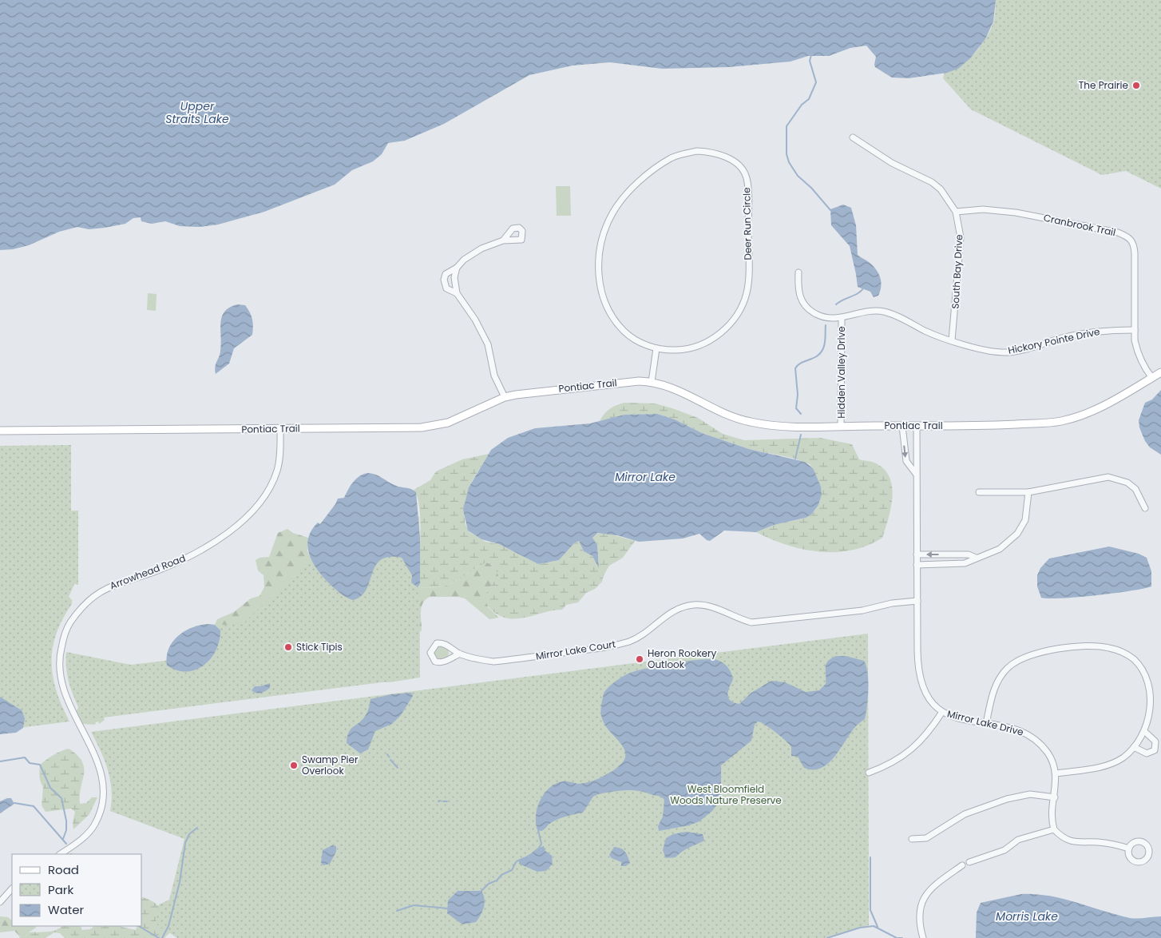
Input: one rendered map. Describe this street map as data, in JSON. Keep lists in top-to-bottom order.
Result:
{
  "streets": {
    "main road": ["Pontiac Trail"],
    "street": [
      "Deer Run Circle",
      "Cranbrook Trail",
      "South Bay Drive",
      "Hickory Pointe Drive",
      "Hidden Valley Drive",
      "Arrowhead Road",
      "Mirror Lake Court",
      "Mirror Lake Drive"
    ]
  },
  "crossings": [
    ["Cranbrook Trail", "South Bay Drive"],
    ["Cranbrook Trail", "Hickory Pointe Drive"],
    ["Cranbrook Trail", "Pontiac Trail"],
    ["South Bay Drive", "Hickory Pointe Drive"],
    ["Hickory Pointe Drive", "Hidden Valley Drive"],
    ["Hidden Valley Drive", "Pontiac Trail"],
    ["Pontiac Trail", "Arrowhead Road"],
    ["Pontiac Trail", "Mirror Lake Drive"],
    ["Mirror Lake Court", "Mirror Lake Drive"]
  ],
  "water": ["Upper Straits Lake", "Mirror Lake", "Morris Lake"],
  "parks": ["West Bloomfield Woods Nature Preserve"],
  "places": [
    "The Prairie",
    "Stick Tipis",
    "Heron Rookery Outlook",
    "Swamp Pier Overlook"
  ],
  "legend": ["Road", "Park", "Water"]
}
